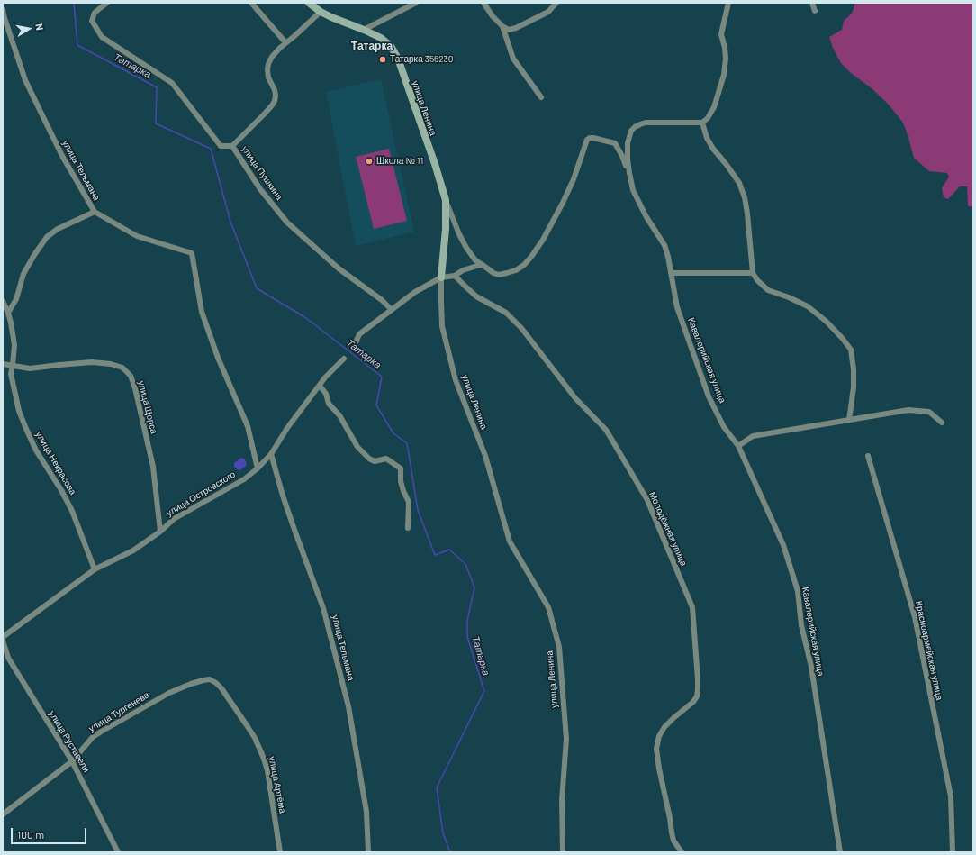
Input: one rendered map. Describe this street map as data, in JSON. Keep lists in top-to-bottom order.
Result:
{
  "streets": {
    "street": [
      "улица Ленина",
      "улица Тельмана",
      "улица Пушкина",
      "Кавалерийская улица",
      "улица Щорса",
      "улица Некрасова",
      "улица Островского",
      "Молодёжная улица",
      "Красноармейская улица",
      "улица Тургенева",
      "улица Руставели",
      "улица Артёма"
    ]
  },
  "crossings": [
    ["улица Тельмана", "улица Островского"],
    ["улица Щорса", "улица Некрасова"],
    ["улица Щорса", "улица Островского"],
    ["улица Некрасова", "улица Островского"],
    ["улица Тургенева", "улица Руставели"],
    ["улица Тургенева", "улица Артёма"]
  ],
  "districts": ["Татарка"],
  "water": ["Татарка"],
  "places": ["Татарка 356230", "Школа № 11"],
  "scale_bar": "100 m",
  "north": "right"
}
